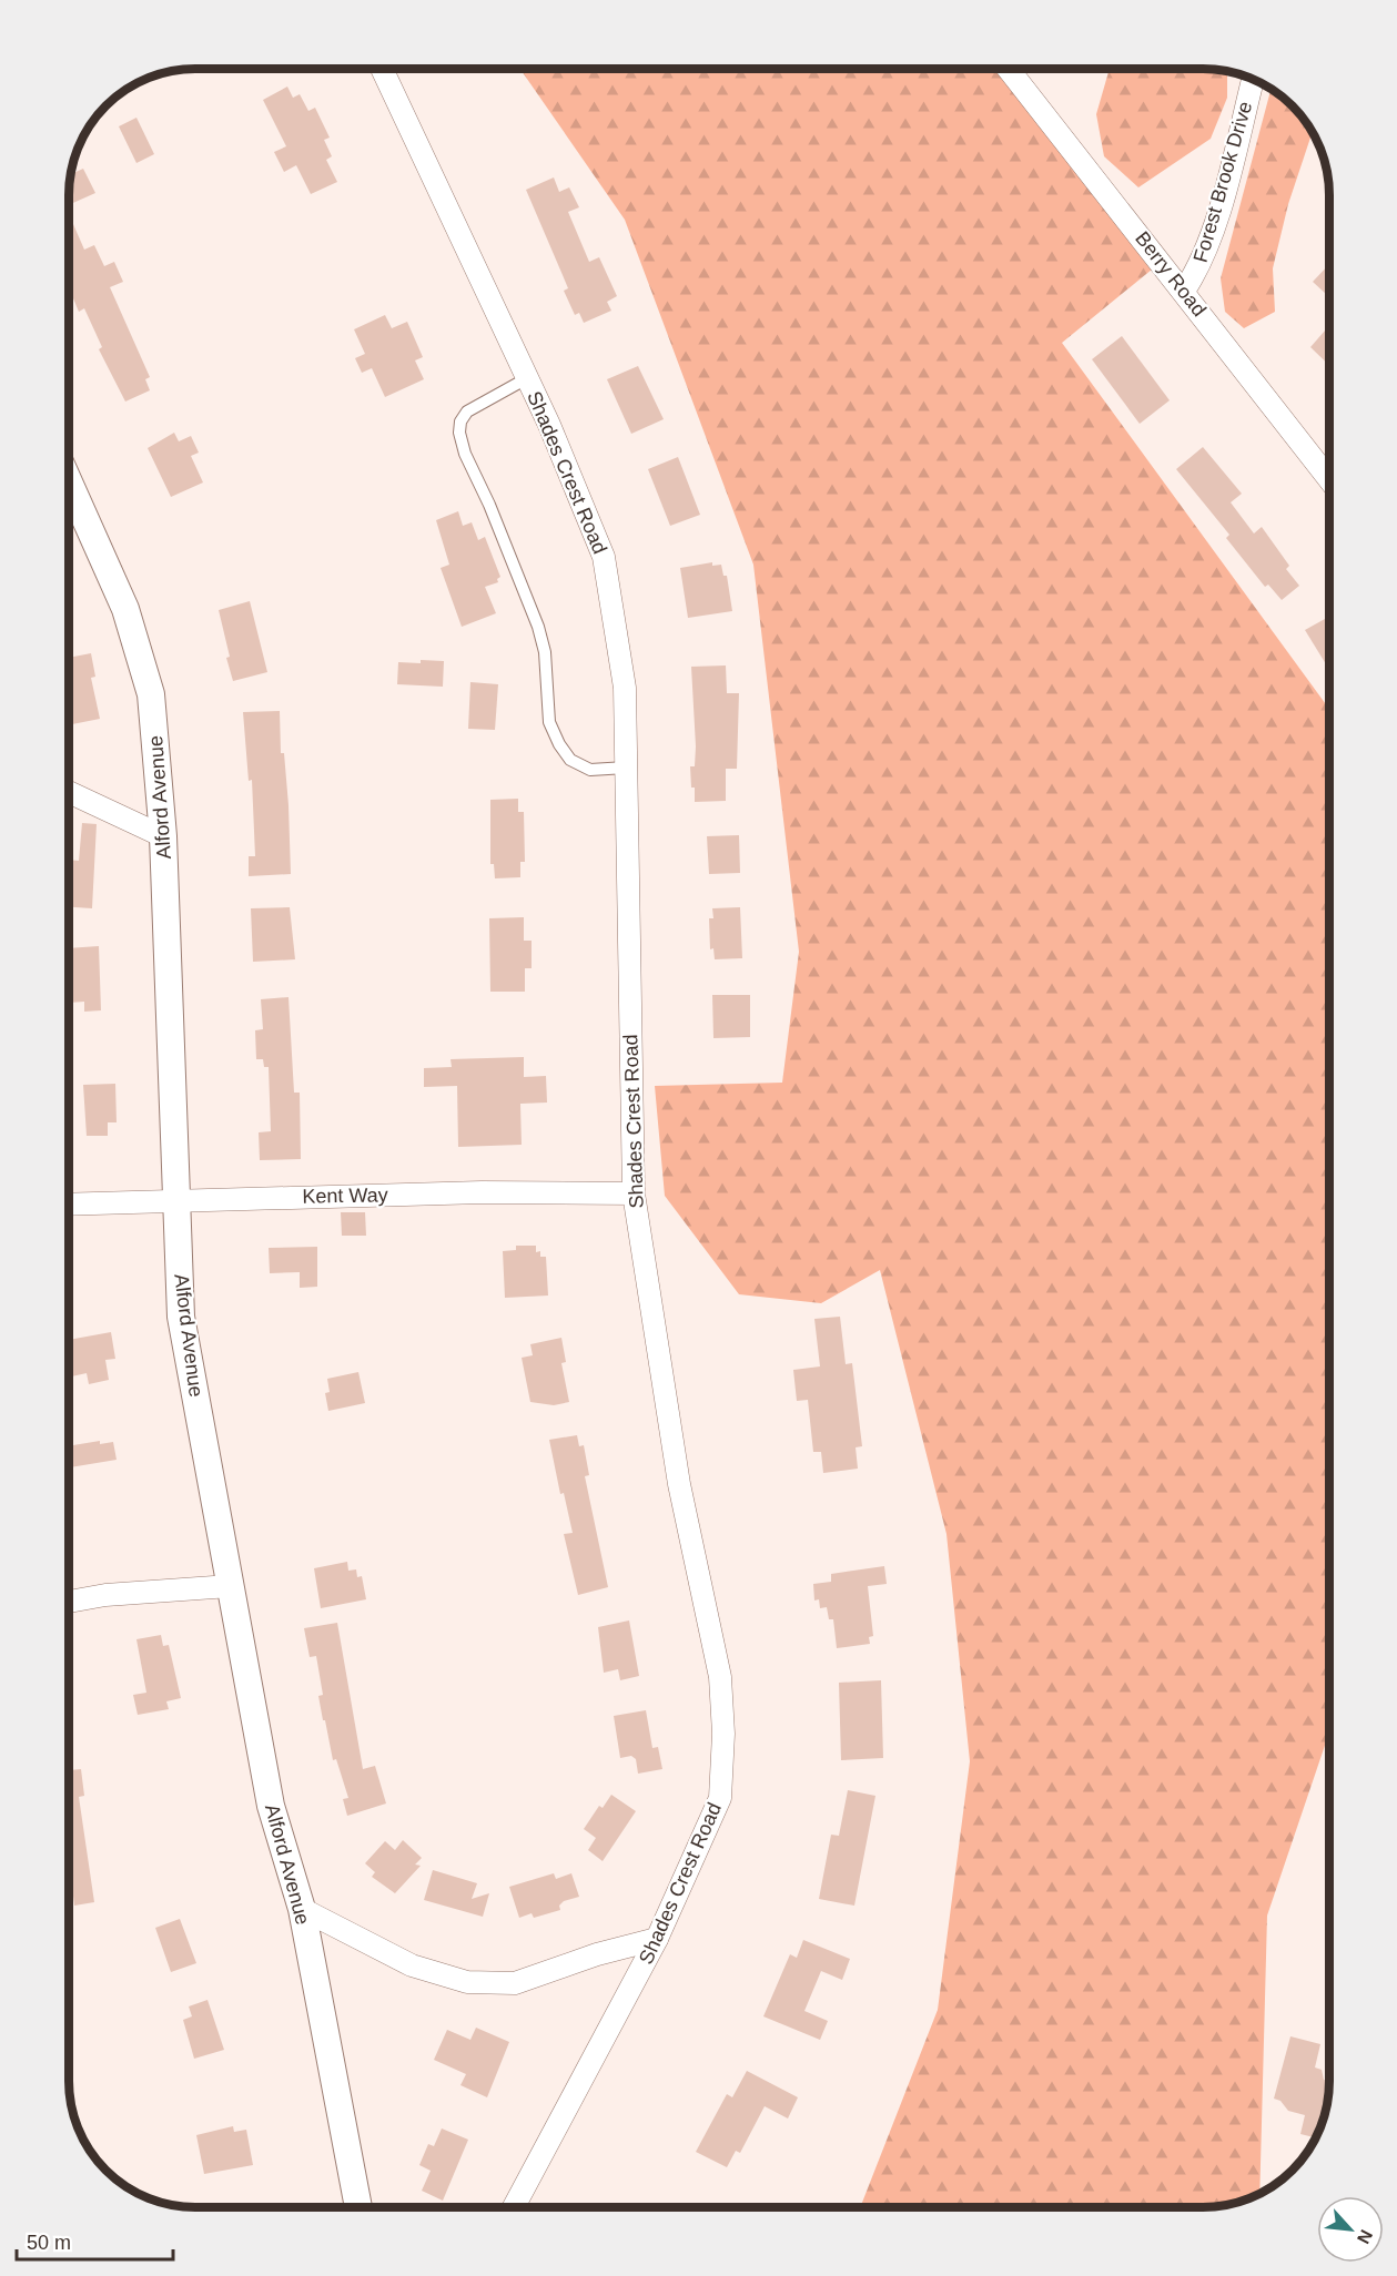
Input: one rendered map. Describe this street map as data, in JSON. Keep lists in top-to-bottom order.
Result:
{
  "streets": {
    "street": [
      "Forest Brook Drive",
      "Berry Road",
      "Shades Crest Road",
      "Alford Avenue",
      "Kent Way"
    ]
  },
  "crossings": [
    ["Forest Brook Drive", "Berry Road"],
    ["Shades Crest Road", "Kent Way"],
    ["Alford Avenue", "Kent Way"]
  ],
  "scale_bar": "50 m",
  "north": "bottom right"
}
